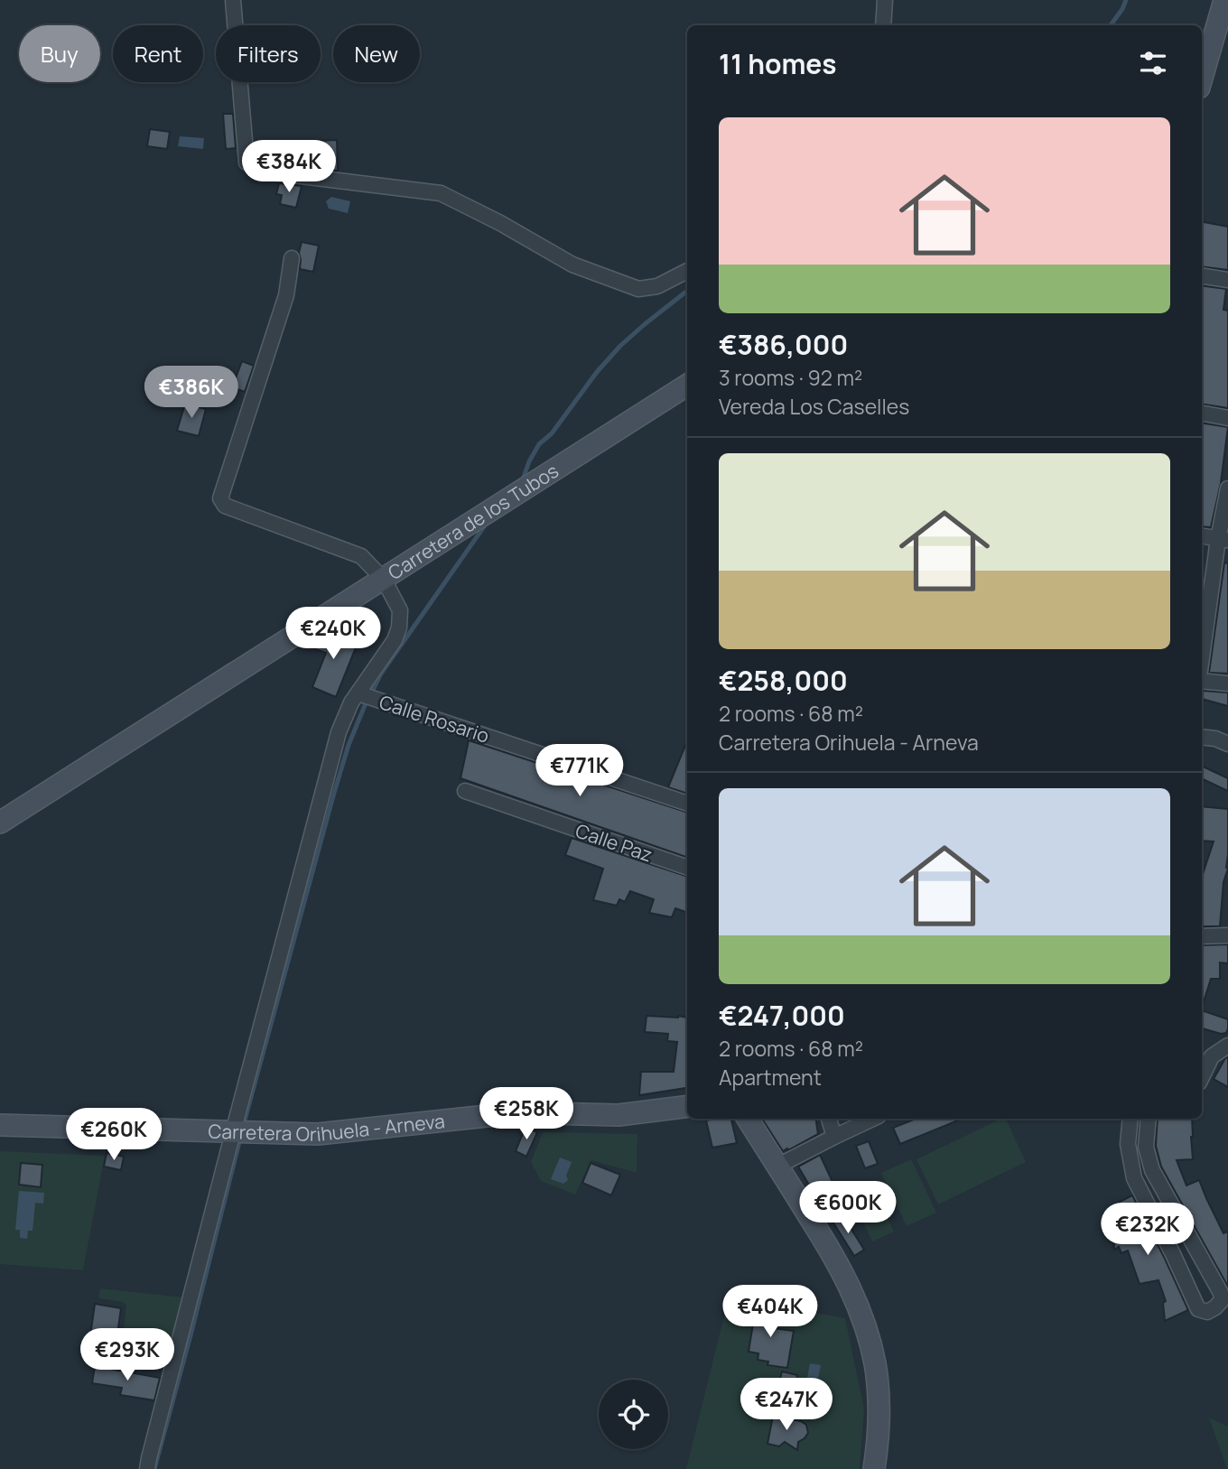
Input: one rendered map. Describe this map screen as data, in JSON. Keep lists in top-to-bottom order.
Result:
{
  "streets": {
    "main road": ["Carretera de los Tubos", "Carretera Orihuela - Arneva"],
    "street": ["Calle Rosario", "Calle Paz"]
  },
  "page": {
    "chip": [
      "Buy",
      "Rent",
      "Filters",
      "New"
    ],
    "heading": "11 homes",
    "list": [
      {
        "name": "€386,000",
        "note": "3 rooms · 92 m² · Vereda Los Caselles"
      },
      {
        "name": "€258,000",
        "note": "2 rooms · 68 m² · Carretera Orihuela - Arneva"
      },
      {
        "name": "€247,000",
        "note": "2 rooms · 68 m² · Apartment"
      }
    ],
    "price": [
      "€384K",
      "€386K",
      "€240K",
      "€771K",
      "€258K",
      "€260K",
      "€600K",
      "€232K",
      "€404K",
      "€293K",
      "€247K"
    ]
  }
}
